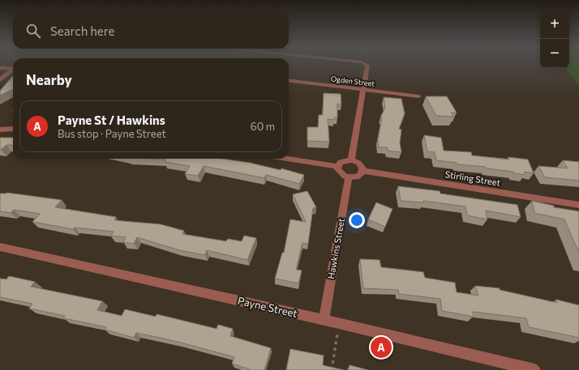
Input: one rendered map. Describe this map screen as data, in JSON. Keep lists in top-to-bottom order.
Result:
{
  "streets": {
    "street": [
      "Ogden Street",
      "Stirling Street",
      "Hawkins Street",
      "Payne Street"
    ]
  },
  "crossings": [
    ["Stirling Street", "Hawkins Street"],
    ["Hawkins Street", "Payne Street"]
  ],
  "page": {
    "map_buttons": ["+", "−"],
    "search": "Search here",
    "heading": "Nearby",
    "list": [
      {
        "mark": "A",
        "name": "Payne St / Hawkins",
        "note": "Bus stop · Payne Street",
        "value": "60 m"
      }
    ],
    "pins": "A"
  }
}
